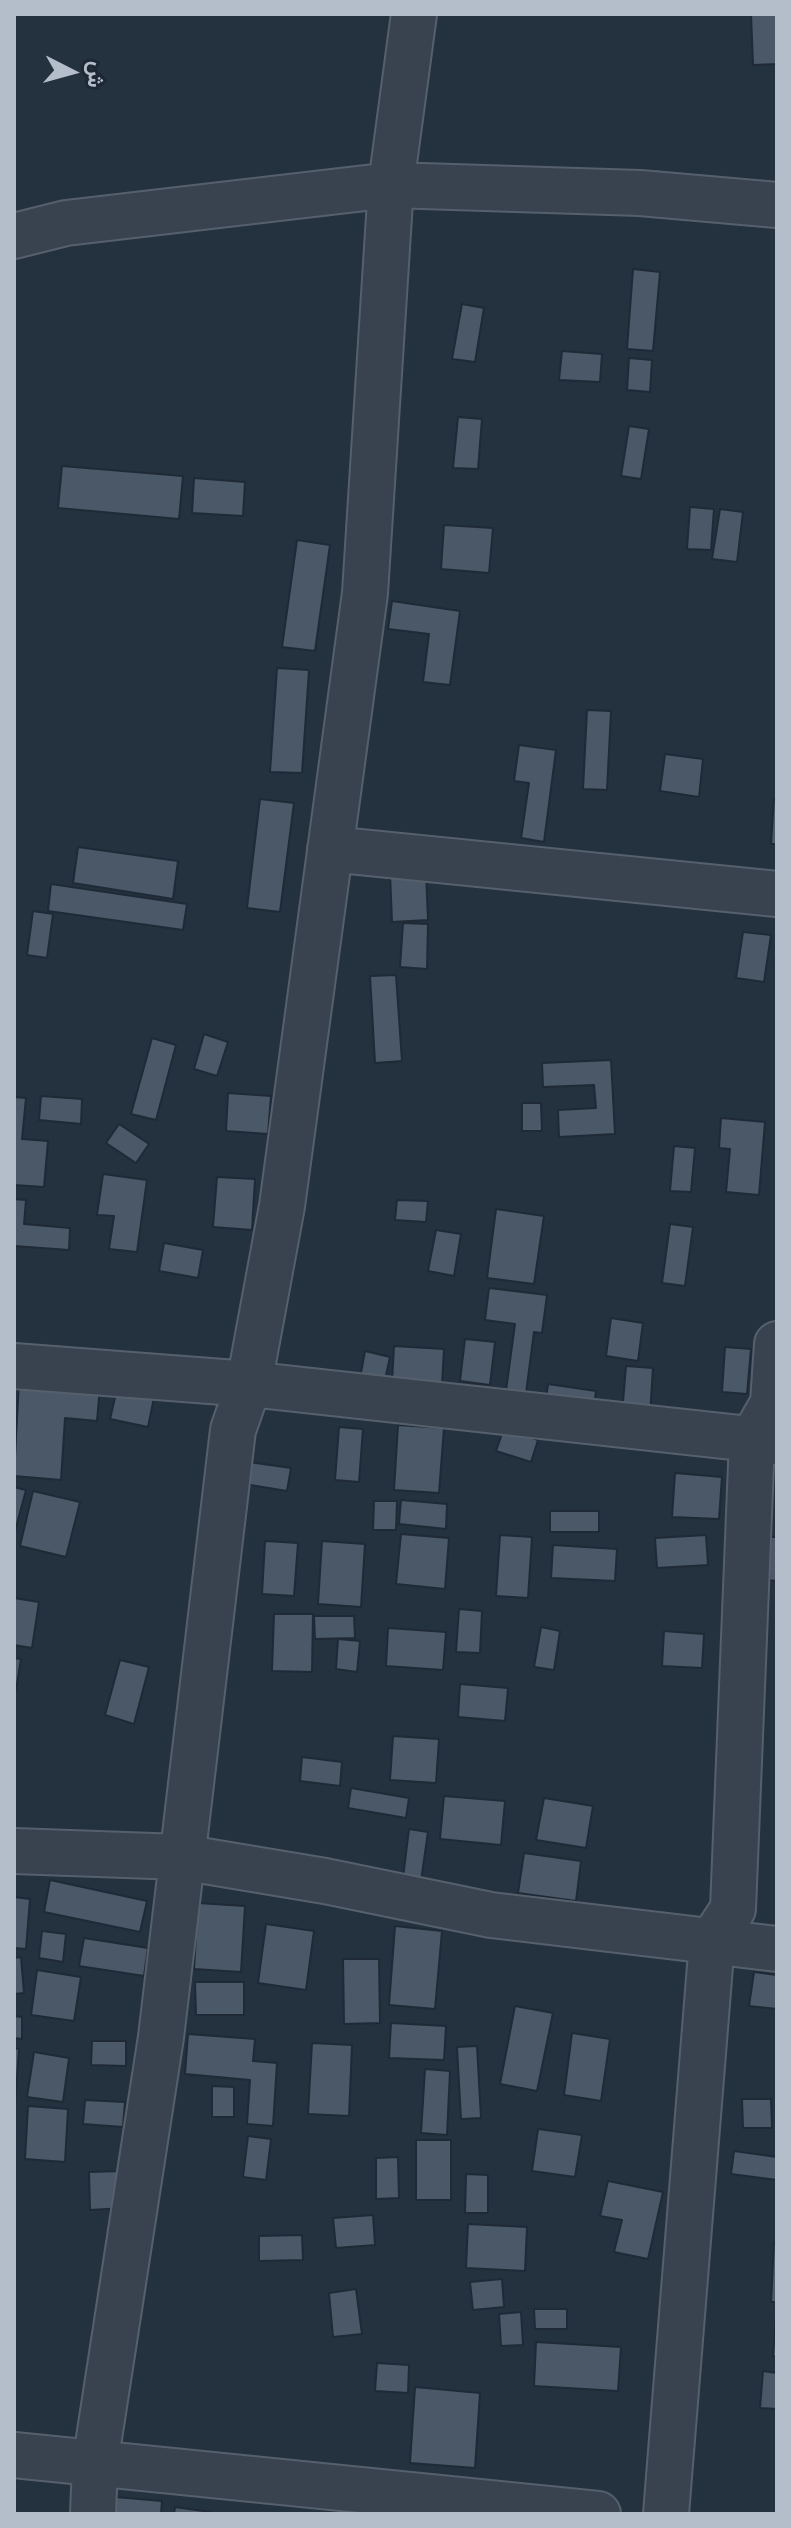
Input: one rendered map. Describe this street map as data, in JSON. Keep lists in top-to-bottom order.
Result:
{
  "north": "right"
}
